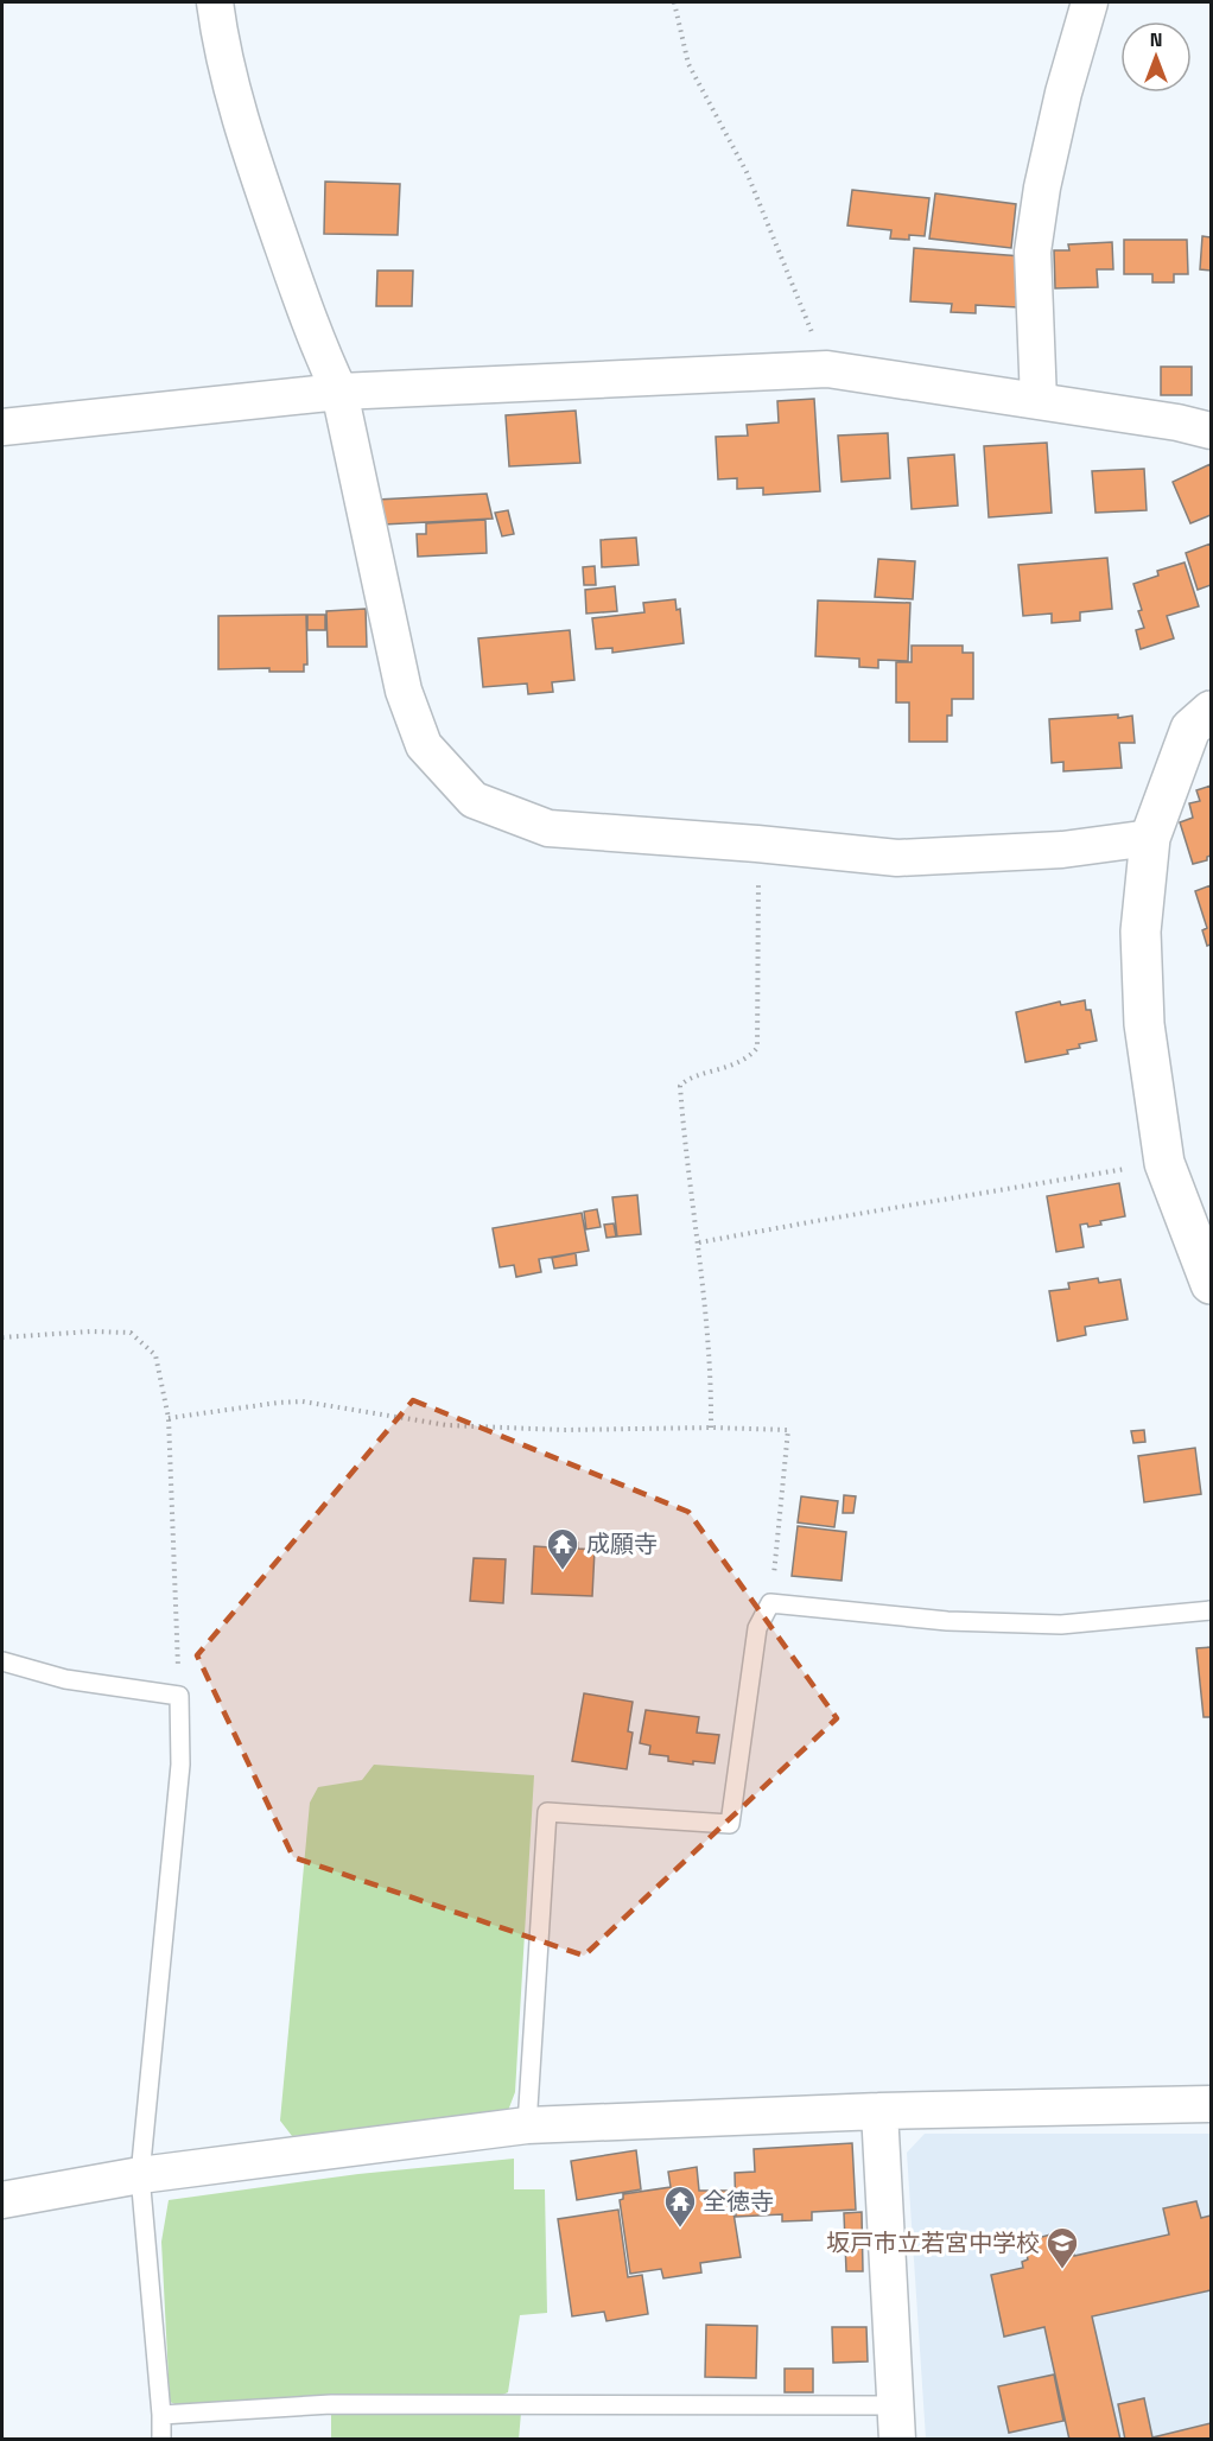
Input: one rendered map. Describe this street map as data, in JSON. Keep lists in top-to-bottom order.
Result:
{
  "places": {
    "temple": ["成願寺", "全徳寺"],
    "school or university": ["坂戸市立若宮中学校"]
  },
  "north": "top"
}
